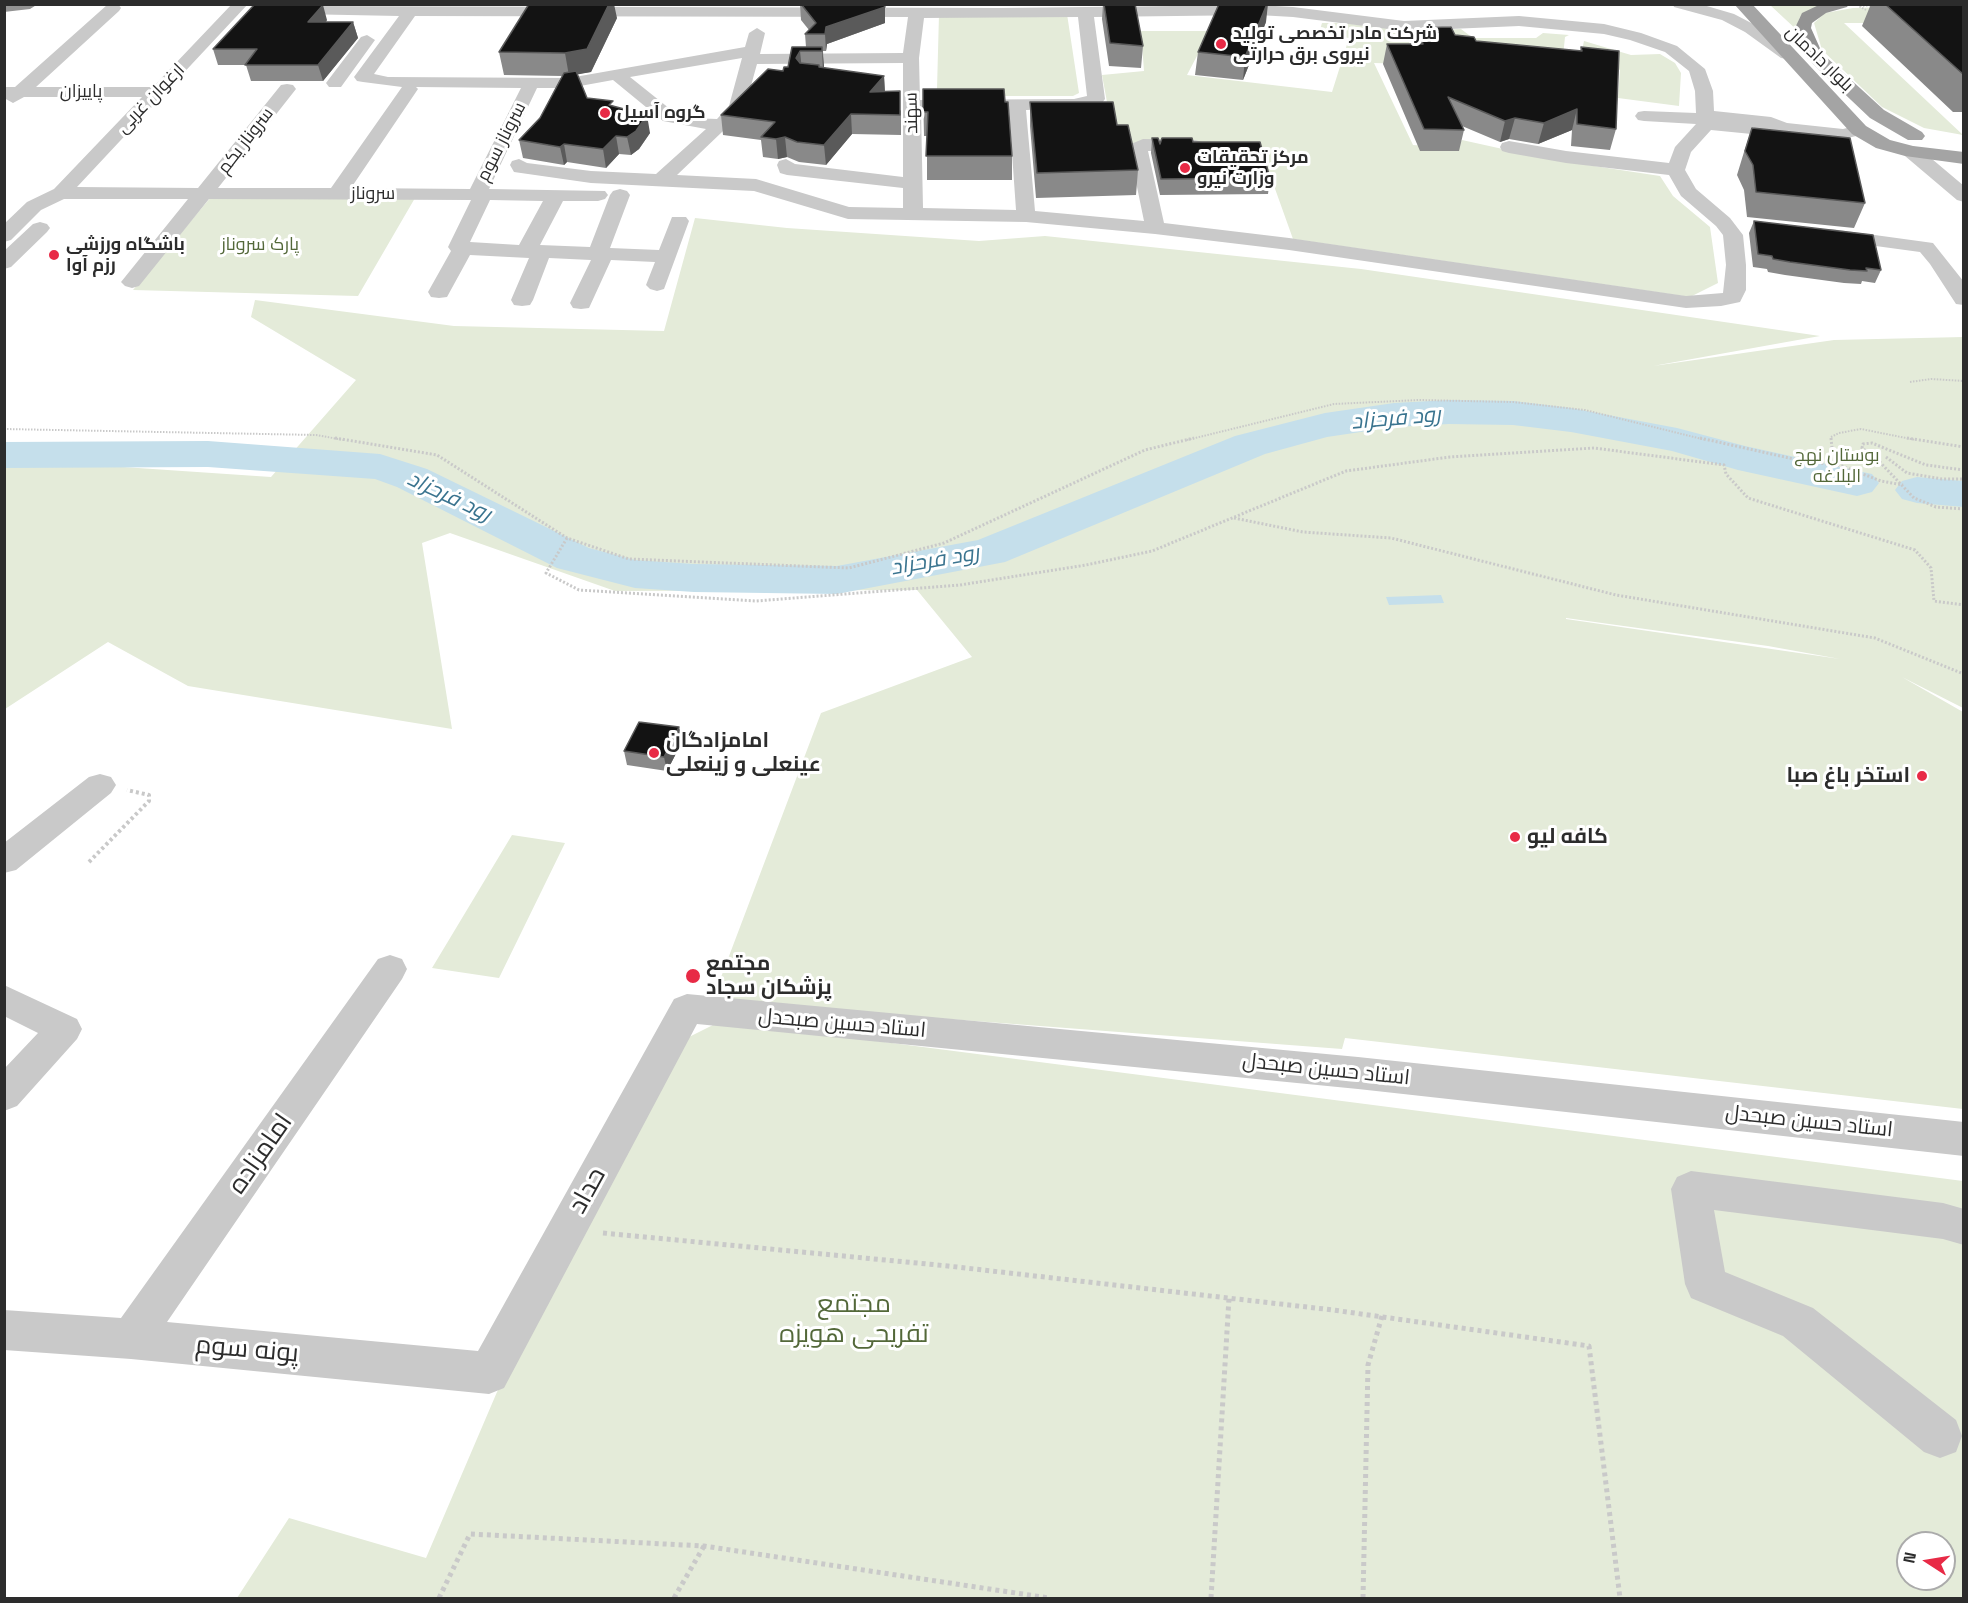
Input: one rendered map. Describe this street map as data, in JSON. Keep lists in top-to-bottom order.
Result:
{
  "streets": {
    "main road": ["بلوار دادمان"],
    "street": [
      "پاییزان",
      "ارغوان غربی",
      "سهند",
      "سروناز یکم",
      "سروناز سوم",
      "سروناز",
      "استاد حسین صبحدل",
      "امامزاده",
      "حداد",
      "پونه سوم"
    ]
  },
  "crossings": [
    ["پاییزان", "ارغوان غربی"],
    ["ارغوان غربی", "سروناز"],
    ["سروناز یکم", "سروناز"],
    ["سروناز سوم", "سروناز"],
    ["استاد حسین صبحدل", "حداد"],
    ["امامزاده", "پونه سوم"],
    ["حداد", "پونه سوم"]
  ],
  "water": ["رود فرحزاد"],
  "parks": ["پارک سروناز", "بوستان نهج البلاغه", "مجتمع تفریحی هویزه"],
  "places": [
    "شرکت مادر تخصصی تولید نیروی برق حرارتی",
    "گروه آسیل",
    "مرکز تحقیقات وزارت نیرو",
    "باشگاه ورزشی رزم آوا",
    "امامزادگان عینعلی و زینعلی",
    "استخر باغ صبا",
    "کافه لیو",
    "مجتمع پزشکان سجاد"
  ],
  "north": "left"
}
